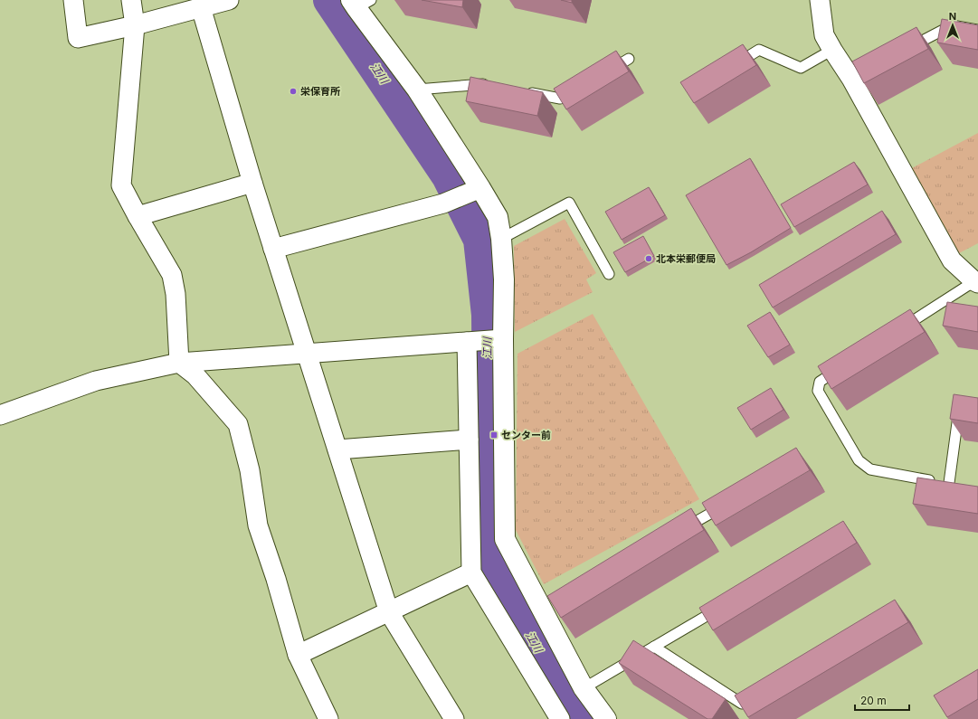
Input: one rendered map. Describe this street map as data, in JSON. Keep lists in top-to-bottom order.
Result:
{
  "water": ["江川"],
  "places": {
    "other": ["栄保育所", "北本栄郵便局"],
    "transit": ["センター前"]
  },
  "scale_bar": "20 m",
  "north": "top"
}
